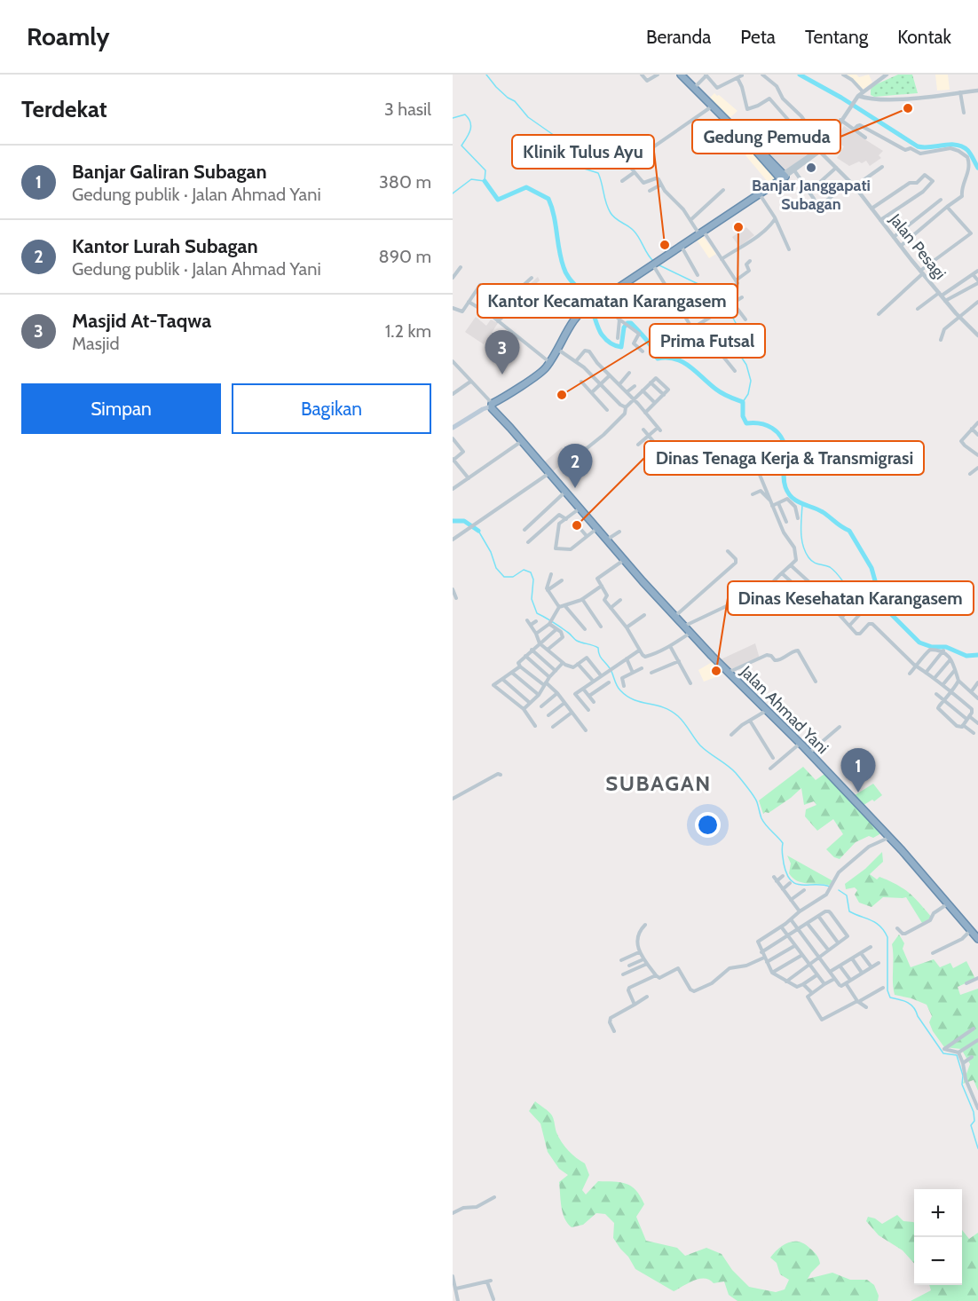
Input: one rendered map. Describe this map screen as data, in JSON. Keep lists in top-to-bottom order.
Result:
{
  "streets": {
    "highway": ["Jalan Ahmad Yani"],
    "street": ["Jalan Pesagi"]
  },
  "districts": ["SUBAGAN"],
  "places": [
    "Gedung Pemuda",
    "Banjar Janggapati Subagan",
    "Kantor Kecamatan Karangasem",
    "Klinik Tulus Ayu",
    "Prima Futsal",
    "Dinas Tenaga Kerja & Transmigrasi",
    "Dinas Kesehatan Karangasem"
  ],
  "page": {
    "header": "Roamly",
    "nav": [
      "Beranda",
      "Peta",
      "Tentang",
      "Kontak"
    ],
    "heading": ["Terdekat", "3 hasil"],
    "list": [
      {
        "mark": "1",
        "name": "Banjar Galiran Subagan",
        "note": "Gedung publik · Jalan Ahmad Yani",
        "value": "380 m"
      },
      {
        "mark": "2",
        "name": "Kantor Lurah Subagan",
        "note": "Gedung publik · Jalan Ahmad Yani",
        "value": "890 m"
      },
      {
        "mark": "3",
        "name": "Masjid At-Taqwa",
        "note": "Masjid",
        "value": "1.2 km"
      }
    ],
    "pins": ["3", "2", "1"],
    "buttons": ["Simpan", "Bagikan"],
    "map_buttons": ["+", "−"]
  }
}
